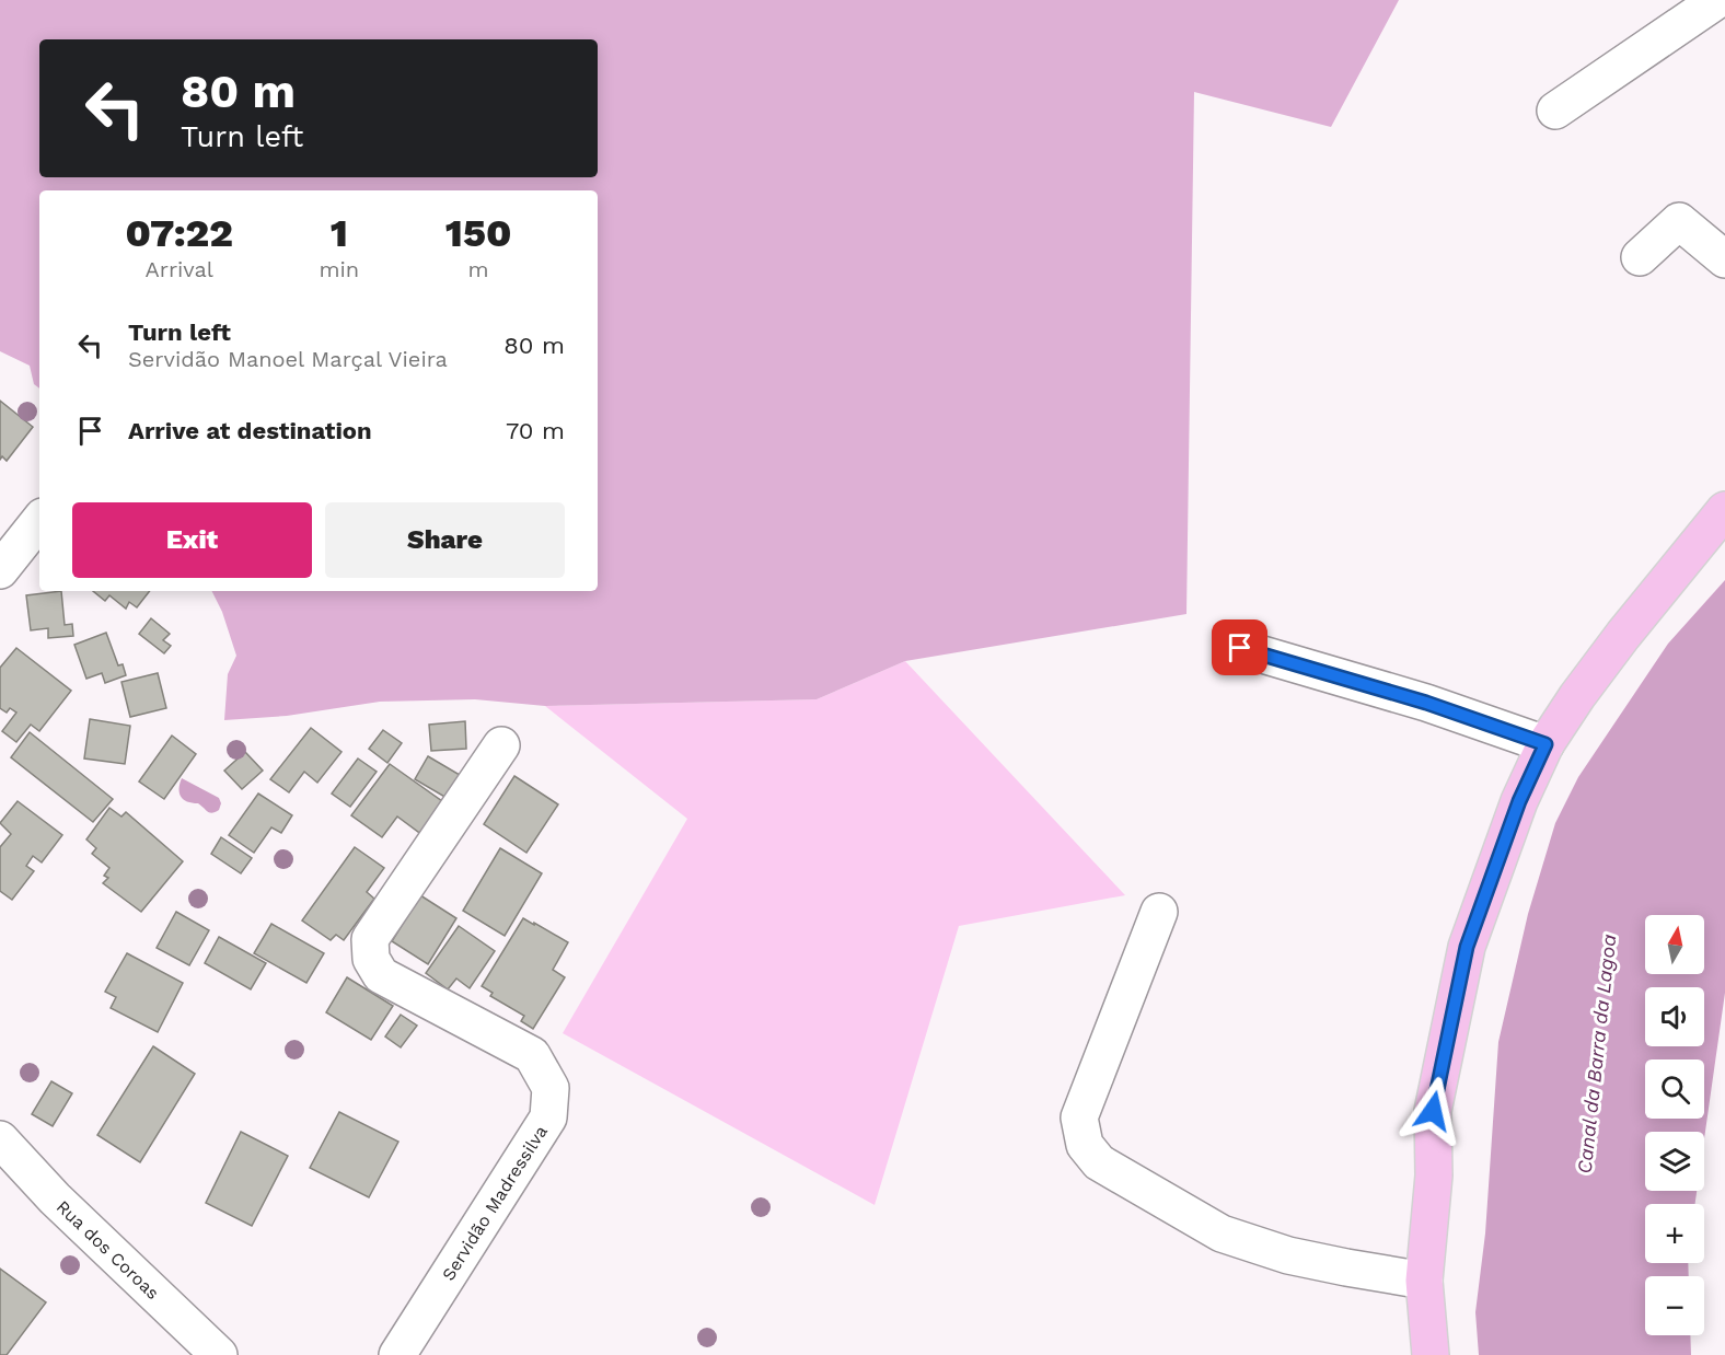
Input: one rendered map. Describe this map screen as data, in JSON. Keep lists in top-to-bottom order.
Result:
{
  "streets": {
    "street": ["Servidão Madressilva", "Rua dos Coroas"]
  },
  "water": ["Canal da Barra da Lagoa"],
  "north": "top",
  "page": {
    "turn": ["80 m", "Turn left"],
    "eta": [
      "07:22",
      "Arrival",
      "1",
      "min",
      "150",
      "m"
    ],
    "list": [
      {
        "name": "Turn left",
        "note": "Servidão Manoel Marçal Vieira",
        "value": "80 m"
      },
      {
        "name": "Arrive at destination",
        "value": "70 m"
      }
    ],
    "buttons": ["Exit", "Share"],
    "map_buttons": ["+", "−"]
  }
}
